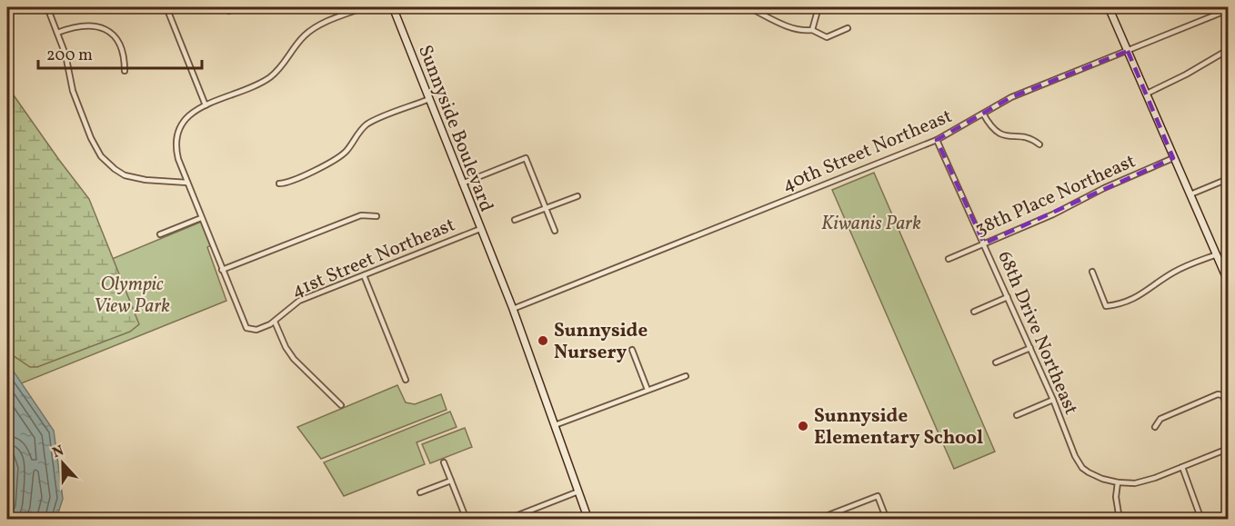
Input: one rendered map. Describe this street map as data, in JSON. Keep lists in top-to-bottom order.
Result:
{
  "streets": {
    "street": [
      "Sunnyside Boulevard",
      "40th Street Northeast",
      "38th Place Northeast",
      "41st Street Northeast",
      "68th Drive Northeast"
    ]
  },
  "crossings": [
    ["Sunnyside Boulevard", "40th Street Northeast"],
    ["Sunnyside Boulevard", "41st Street Northeast"],
    ["40th Street Northeast", "68th Drive Northeast"],
    ["38th Place Northeast", "68th Drive Northeast"]
  ],
  "parks": ["Kiwanis Park", "Olympic View Park"],
  "places": ["Sunnyside Nursery", "Sunnyside Elementary School"],
  "scale_bar": "200 m",
  "north": "top"
}
